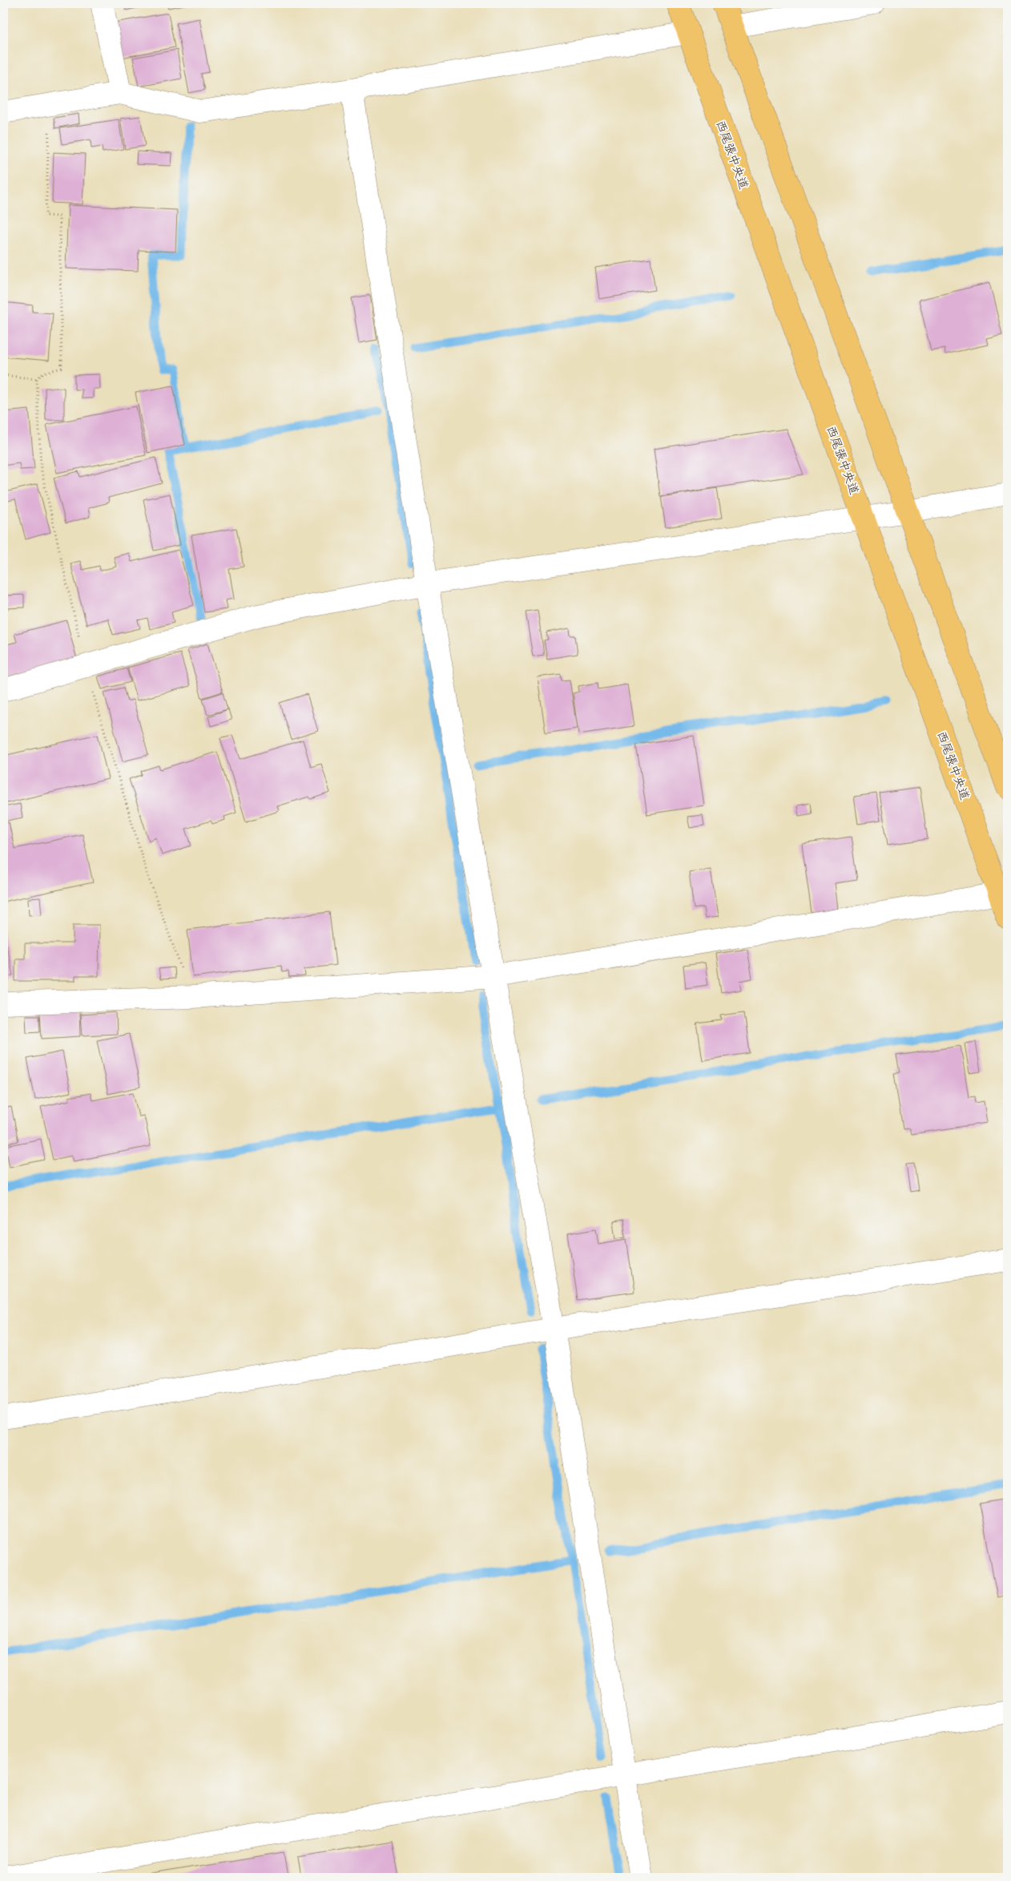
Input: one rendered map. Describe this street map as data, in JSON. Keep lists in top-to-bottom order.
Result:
{
  "streets": {
    "main road": ["西尾張中央道"]
  }
}
